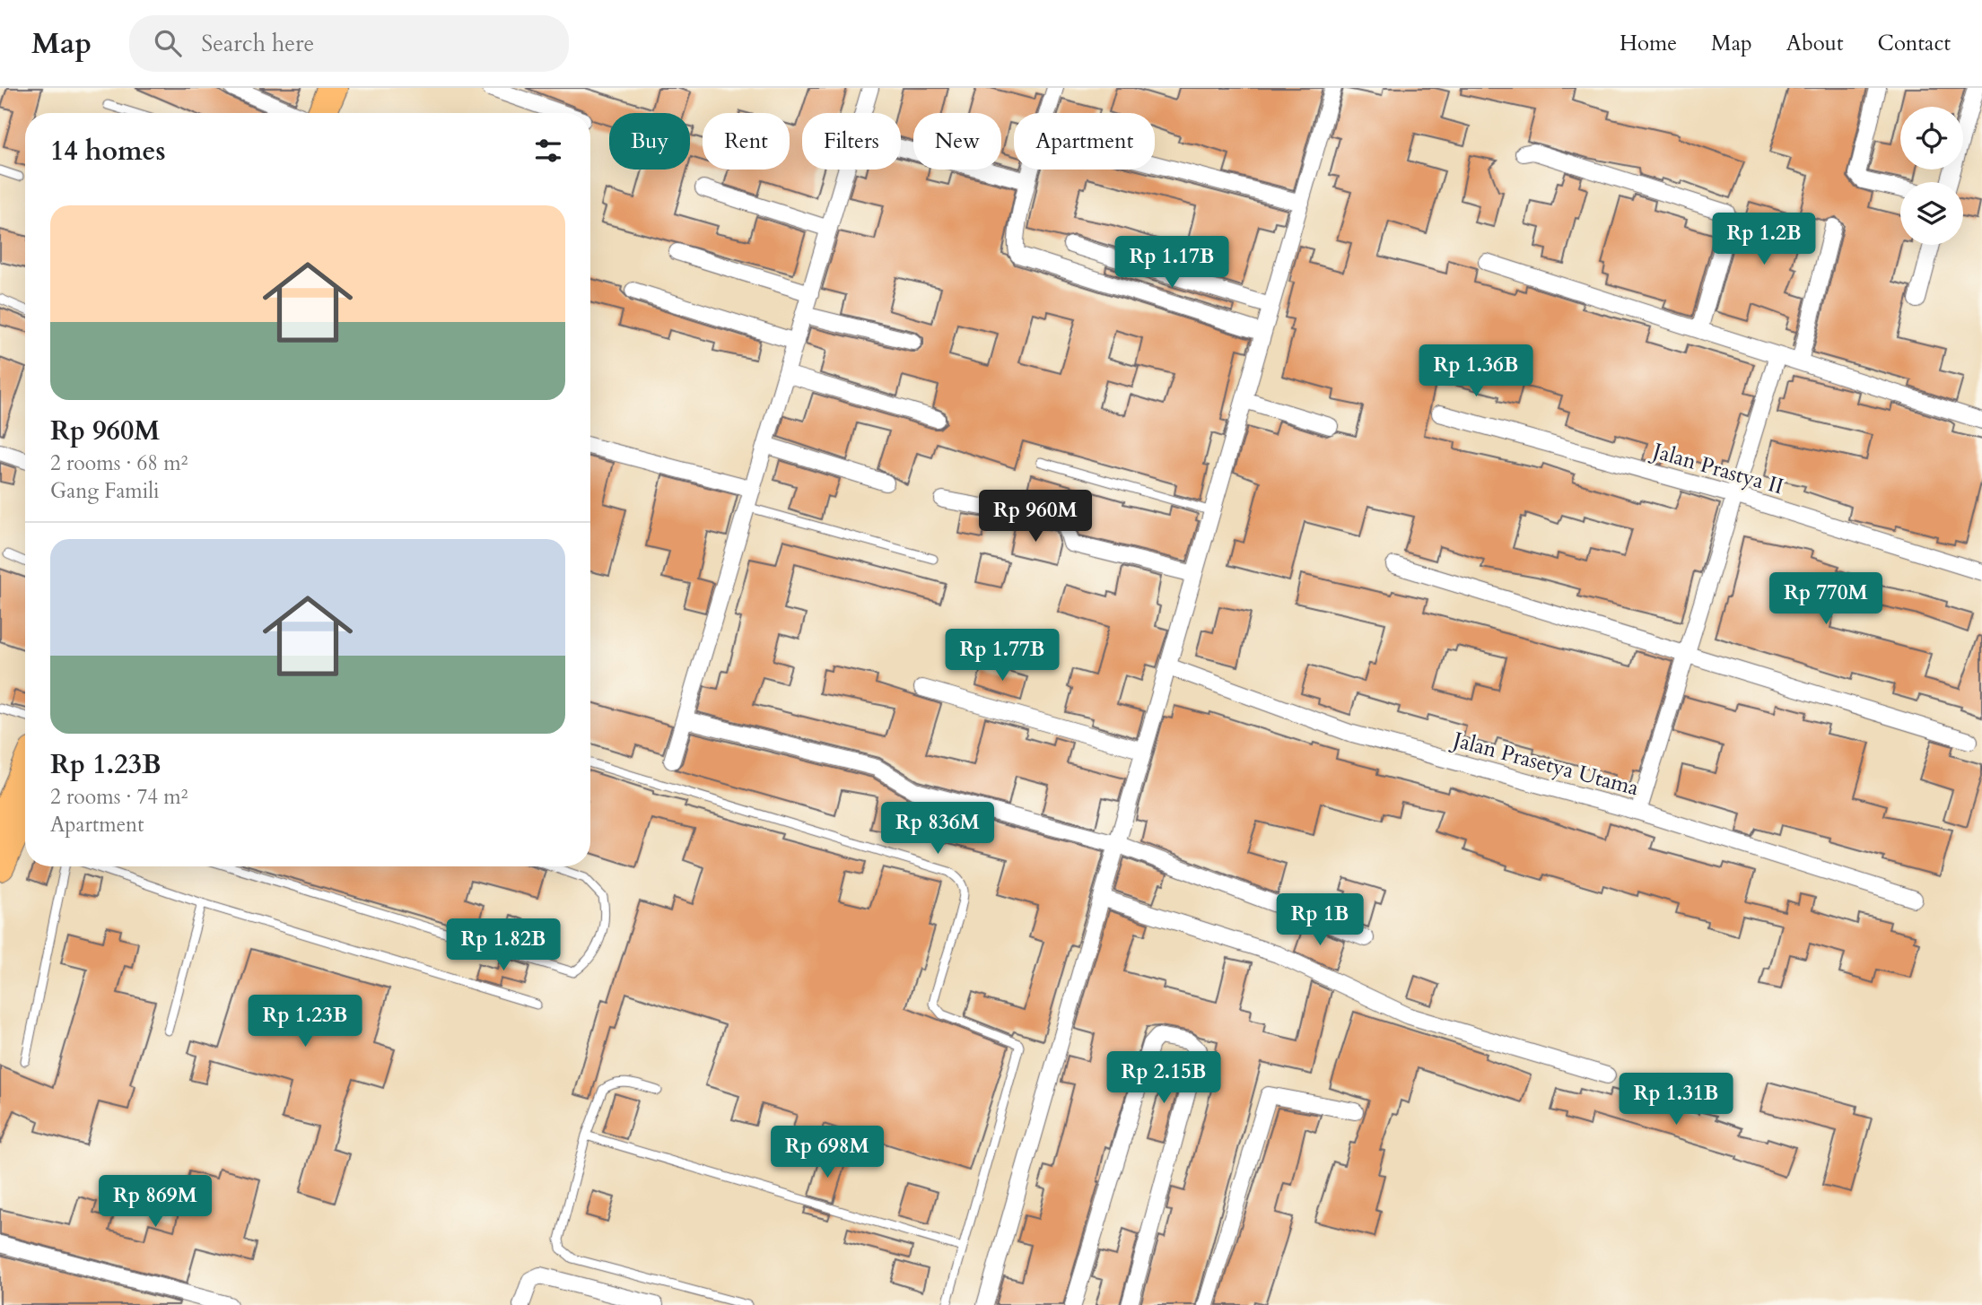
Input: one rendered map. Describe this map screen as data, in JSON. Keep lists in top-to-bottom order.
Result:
{
  "streets": {
    "street": ["Jalan Prastya II", "Jalan Prasetya Utama"]
  },
  "page": {
    "header": "Map",
    "search": "Search here",
    "nav": [
      "Home",
      "Map",
      "About",
      "Contact"
    ],
    "chip": [
      "Buy",
      "Rent",
      "Filters",
      "New",
      "Apartment"
    ],
    "heading": "14 homes",
    "list": [
      {
        "name": "Rp 960M",
        "note": "2 rooms · 68 m² · Gang Famili"
      },
      {
        "name": "Rp 1.23B",
        "note": "2 rooms · 74 m² · Apartment"
      }
    ],
    "price": [
      "Rp 1.2B",
      "Rp 1.17B",
      "Rp 1.36B",
      "Rp 960M",
      "Rp 770M",
      "Rp 1.77B",
      "Rp 836M",
      "Rp 1B",
      "Rp 1.82B",
      "Rp 1.23B",
      "Rp 2.15B",
      "Rp 1.31B",
      "Rp 698M",
      "Rp 869M"
    ]
  }
}
